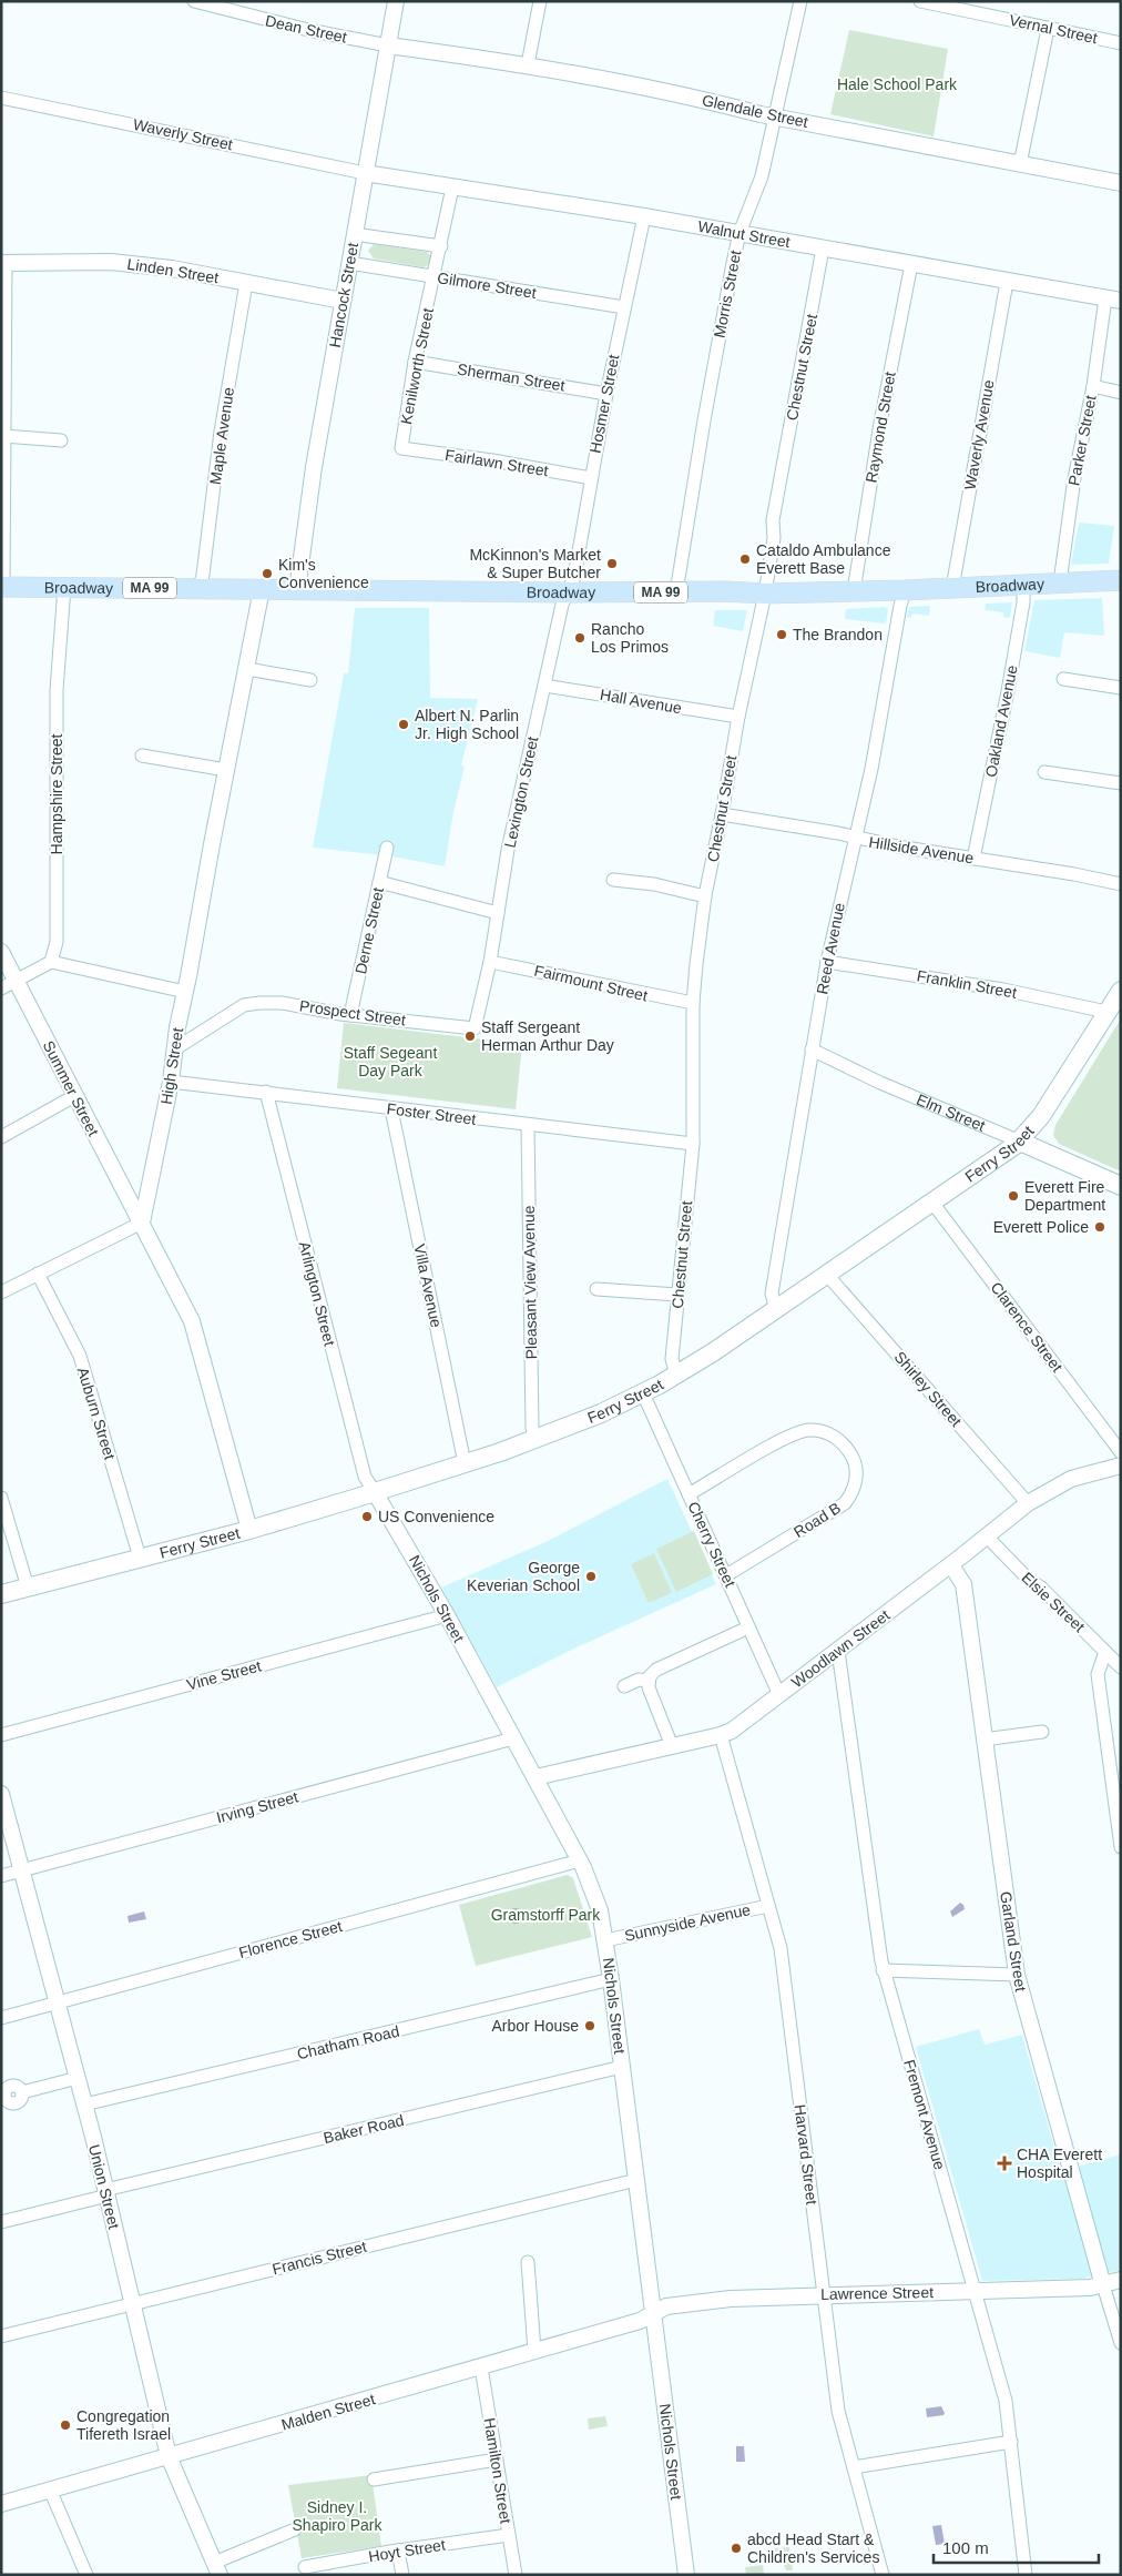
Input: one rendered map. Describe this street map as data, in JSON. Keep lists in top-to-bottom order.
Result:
{
  "streets": {
    "main road": [
      "Broadway",
      "MA 99",
      "Elm Street",
      "Ferry Street"
    ],
    "street": [
      "Dean Street",
      "Vernal Street",
      "Glendale Street",
      "Waverly Street",
      "Walnut Street",
      "Linden Street",
      "Gilmore Street",
      "Morris Street",
      "Hancock Street",
      "Kenilworth Street",
      "Chestnut Street",
      "Sherman Street",
      "Hosmer Street",
      "Raymond Street",
      "Waverly Avenue",
      "Maple Avenue",
      "Parker Street",
      "Fairlawn Street",
      "Hall Avenue",
      "Oakland Avenue",
      "Lexington Street",
      "Hampshire Street",
      "Hillside Avenue",
      "Derne Street",
      "Reed Avenue",
      "Fairmount Street",
      "Franklin Street",
      "Prospect Street",
      "High Street",
      "Summer Street",
      "Foster Street",
      "Pleasant View Avenue",
      "Villa Avenue",
      "Arlington Street",
      "Clarence Street",
      "Shirley Street",
      "Auburn Street",
      "Road B",
      "Cherry Street",
      "Nichols Street",
      "Elsie Street",
      "Woodlawn Street",
      "Vine Street",
      "Irving Street",
      "Sunnyside Avenue",
      "Florence Street",
      "Garland Street",
      "Chatham Road",
      "Fremont Avenue",
      "Baker Road",
      "Harvard Street",
      "Union Street",
      "Francis Street",
      "Lawrence Street",
      "Malden Street",
      "Hamilton Street",
      "Hoyt Street"
    ]
  },
  "crossings": [
    ["Dean Street", "Glendale Street"],
    ["Dean Street", "Hancock Street"],
    ["Glendale Street", "Morris Street"],
    ["Glendale Street", "Hancock Street"],
    ["Waverly Street", "Walnut Street"],
    ["Waverly Street", "Hancock Street"],
    ["Walnut Street", "Morris Street"],
    ["Walnut Street", "Hancock Street"],
    ["Walnut Street", "Kenilworth Street"],
    ["Walnut Street", "Chestnut Street"],
    ["Walnut Street", "Hosmer Street"],
    ["Walnut Street", "Raymond Street"],
    ["Walnut Street", "Waverly Avenue"],
    ["Walnut Street", "Parker Street"],
    ["Linden Street", "Hancock Street"],
    ["Linden Street", "Maple Avenue"],
    ["Gilmore Street", "Hancock Street"],
    ["Gilmore Street", "Kenilworth Street"],
    ["Gilmore Street", "Hosmer Street"],
    ["Morris Street", "Broadway"],
    ["Hancock Street", "Broadway"],
    ["Kenilworth Street", "Sherman Street"],
    ["Kenilworth Street", "Fairlawn Street"],
    ["Chestnut Street", "Broadway"],
    ["Chestnut Street", "Hall Avenue"],
    ["Chestnut Street", "Hillside Avenue"],
    ["Chestnut Street", "Fairmount Street"],
    ["Chestnut Street", "Foster Street"],
    ["Chestnut Street", "Ferry Street"],
    ["Sherman Street", "Hosmer Street"],
    ["Hosmer Street", "Fairlawn Street"],
    ["Hosmer Street", "Broadway"],
    ["Hosmer Street", "Lexington Street"],
    ["Raymond Street", "Broadway"],
    ["Waverly Avenue", "Broadway"],
    ["Maple Avenue", "Broadway"],
    ["Parker Street", "Broadway"],
    ["Broadway", "Oakland Avenue"],
    ["Broadway", "Lexington Street"],
    ["Broadway", "Hampshire Street"],
    ["Broadway", "Reed Avenue"],
    ["Broadway", "High Street"],
    ["Hall Avenue", "Lexington Street"],
    ["Oakland Avenue", "Hillside Avenue"],
    ["Lexington Street", "Fairmount Street"],
    ["Lexington Street", "Prospect Street"],
    ["Hillside Avenue", "Reed Avenue"],
    ["Derne Street", "Prospect Street"],
    ["Reed Avenue", "Franklin Street"],
    ["Reed Avenue", "Elm Street"],
    ["Reed Avenue", "Ferry Street"],
    ["Fairmount Street", "Prospect Street"],
    ["Franklin Street", "Ferry Street"],
    ["Prospect Street", "High Street"],
    ["High Street", "Summer Street"],
    ["High Street", "Foster Street"],
    ["Elm Street", "Ferry Street"],
    ["Foster Street", "Pleasant View Avenue"],
    ["Foster Street", "Villa Avenue"],
    ["Foster Street", "Arlington Street"],
    ["Ferry Street", "Pleasant View Avenue"],
    ["Ferry Street", "Villa Avenue"],
    ["Ferry Street", "Arlington Street"],
    ["Ferry Street", "Clarence Street"],
    ["Ferry Street", "Shirley Street"],
    ["Ferry Street", "Auburn Street"],
    ["Ferry Street", "Cherry Street"],
    ["Ferry Street", "Nichols Street"],
    ["Arlington Street", "Nichols Street"],
    ["Shirley Street", "Woodlawn Street"],
    ["Road B", "Cherry Street"],
    ["Cherry Street", "Woodlawn Street"],
    ["Nichols Street", "Woodlawn Street"],
    ["Nichols Street", "Vine Street"],
    ["Nichols Street", "Irving Street"],
    ["Nichols Street", "Sunnyside Avenue"],
    ["Nichols Street", "Florence Street"],
    ["Nichols Street", "Chatham Road"],
    ["Nichols Street", "Baker Road"],
    ["Nichols Street", "Francis Street"],
    ["Nichols Street", "Lawrence Street"],
    ["Nichols Street", "Malden Street"],
    ["Elsie Street", "Woodlawn Street"],
    ["Woodlawn Street", "Garland Street"],
    ["Woodlawn Street", "Fremont Avenue"],
    ["Woodlawn Street", "Harvard Street"],
    ["Irving Street", "Union Street"],
    ["Sunnyside Avenue", "Harvard Street"],
    ["Florence Street", "Union Street"],
    ["Garland Street", "Lawrence Street"],
    ["Chatham Road", "Union Street"],
    ["Fremont Avenue", "Lawrence Street"],
    ["Baker Road", "Union Street"],
    ["Harvard Street", "Lawrence Street"],
    ["Union Street", "Francis Street"],
    ["Union Street", "Malden Street"],
    ["Lawrence Street", "Malden Street"],
    ["Malden Street", "Hamilton Street"],
    ["Hamilton Street", "Hoyt Street"]
  ],
  "parks": [
    "Hale School Park",
    "Staff Segeant Day Park",
    "Gramstorff Park",
    "Sidney I. Shapiro Park"
  ],
  "places": {
    "other": [
      "Cataldo Ambulance Everett Base",
      "McKinnon's Market & Super Butcher",
      "Kim's Convenience",
      "The Brandon",
      "Rancho Los Primos",
      "Albert N. Parlin Jr. High School",
      "Staff Sergeant Herman Arthur Day",
      "Everett Fire Department",
      "Everett Police",
      "US Convenience",
      "George Keverian School",
      "Arbor House",
      "Congregation Tifereth Israel",
      "abcd Head Start & Children's Services"
    ],
    "health": ["CHA Everett Hospital"]
  },
  "scale_bar": "100 m"
}
